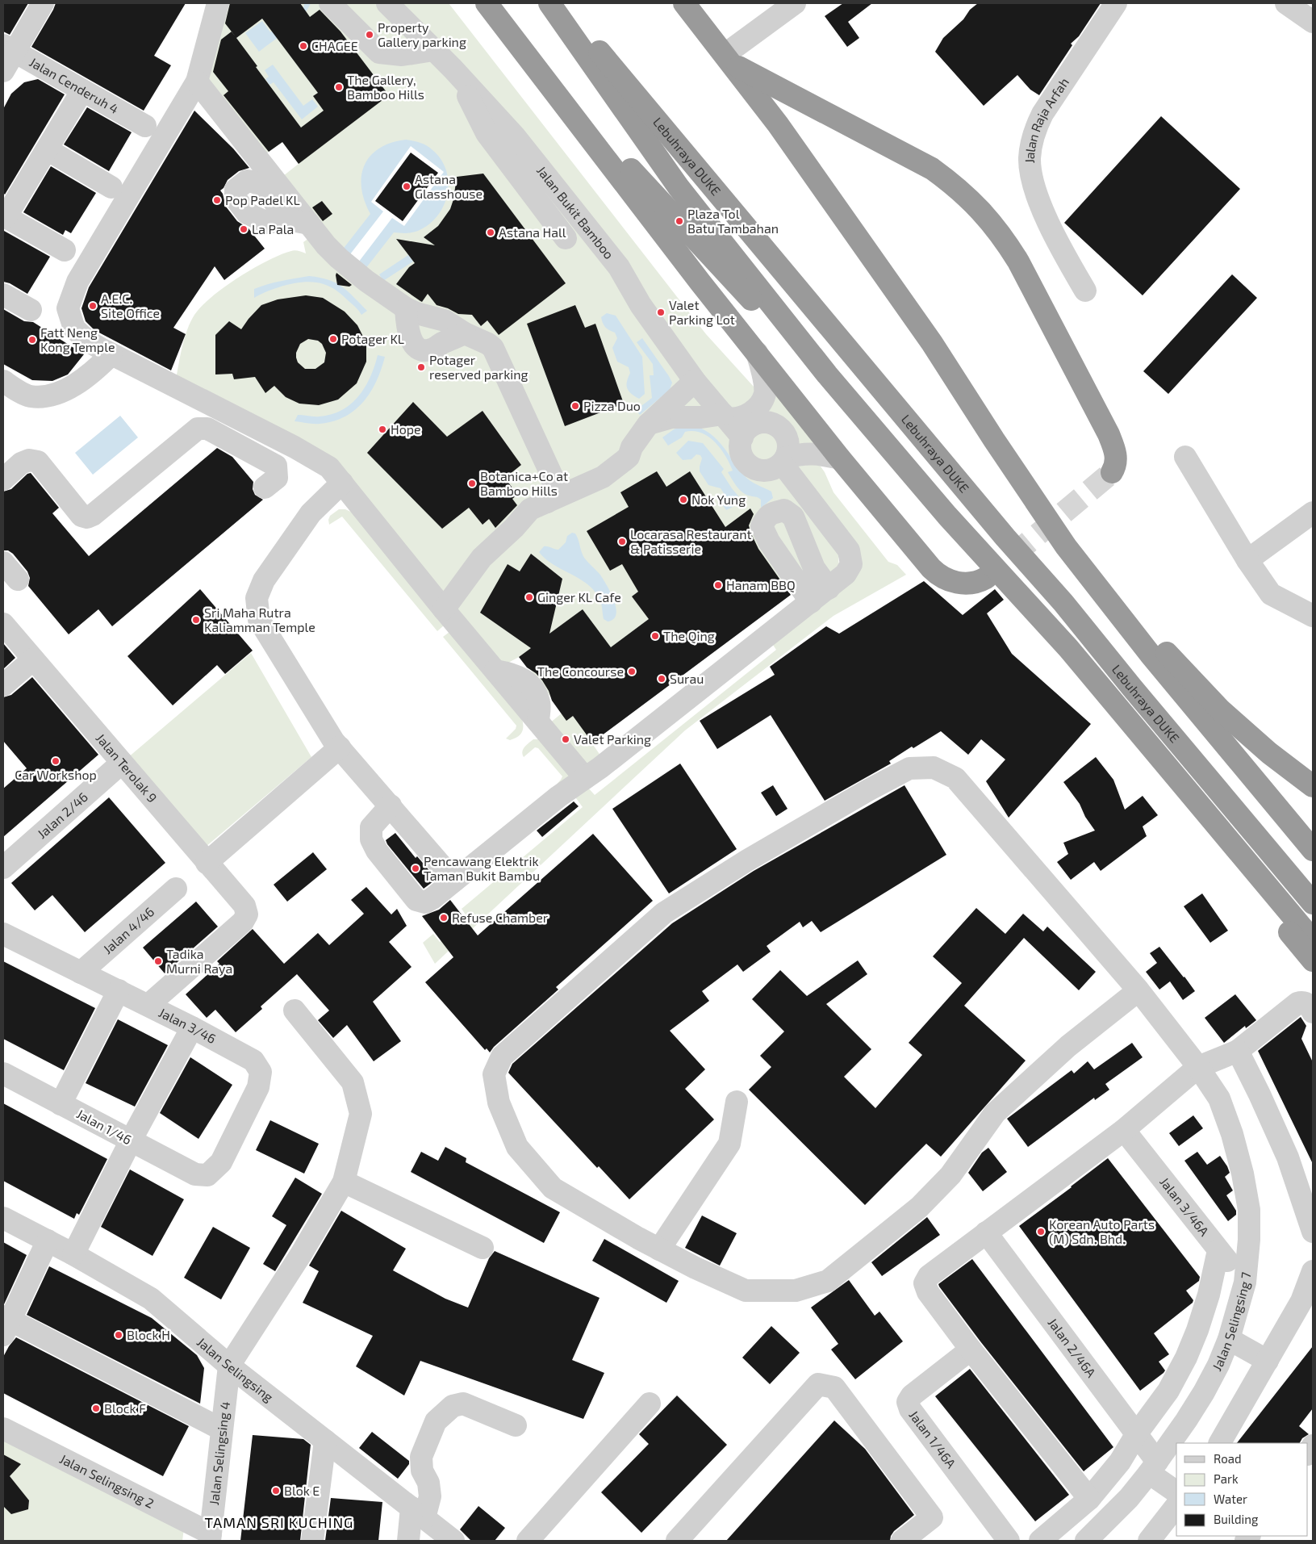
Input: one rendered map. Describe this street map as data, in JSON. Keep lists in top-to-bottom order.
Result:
{
  "streets": {
    "highway": ["Lebuhraya DUKE"],
    "street": [
      "Jalan Cenderuh 4",
      "Jalan Raja Arfah",
      "Jalan Bukit Bamboo",
      "Jalan Terolak 9",
      "Jalan 2/46",
      "Jalan 4/46",
      "Jalan 3/46",
      "Jalan 1/46",
      "Jalan 3/46A",
      "Jalan Selingsing 7",
      "Jalan 2/46A",
      "Jalan Selingsing",
      "Jalan 1/46A",
      "Jalan Selingsing 4",
      "Jalan Selingsing 2"
    ]
  },
  "crossings": [
    ["Jalan Terolak 9", "Jalan 2/46"],
    ["Jalan Terolak 9", "Jalan 3/46"],
    ["Jalan 4/46", "Jalan 3/46"],
    ["Jalan 3/46", "Jalan 1/46"],
    ["Jalan 3/46A", "Jalan Selingsing 7"],
    ["Jalan Selingsing 7", "Jalan 2/46A"],
    ["Jalan Selingsing", "Jalan Selingsing 4"],
    ["Jalan Selingsing 4", "Jalan Selingsing 2"]
  ],
  "districts": ["TAMAN SRI KUCHING"],
  "places": [
    "Property Gallery parking",
    "CHAGEE",
    "The Gallery, Bamboo Hills",
    "Astana Glasshouse",
    "Pop Padel KL",
    "Plaza Tol Batu Tambahan",
    "La Pala",
    "Astana Hall",
    "A.E.C. Site Office",
    "Valet Parking Lot",
    "Potager KL",
    "Fatt Neng Kong Temple",
    "Potager reserved parking",
    "Pizza Duo",
    "Hope",
    "Botanica+Co at Bamboo Hills",
    "Nok Yung",
    "Locarasa Restaurant & Patisserie",
    "Hanam BBQ",
    "Ginger KL Cafe",
    "Sri Maha Rutra Kaliamman Temple",
    "The Qing",
    "The Concourse",
    "Surau",
    "Valet Parking",
    "Car Workshop",
    "Pencawang Elektrik Taman Bukit Bambu",
    "Refuse Chamber",
    "Tadika Murni Raya",
    "Korean Auto Parts (M) Sdn. Bhd.",
    "Block H",
    "Block F",
    "Blok E"
  ],
  "legend": [
    "Road",
    "Park",
    "Water",
    "Building"
  ]
}
